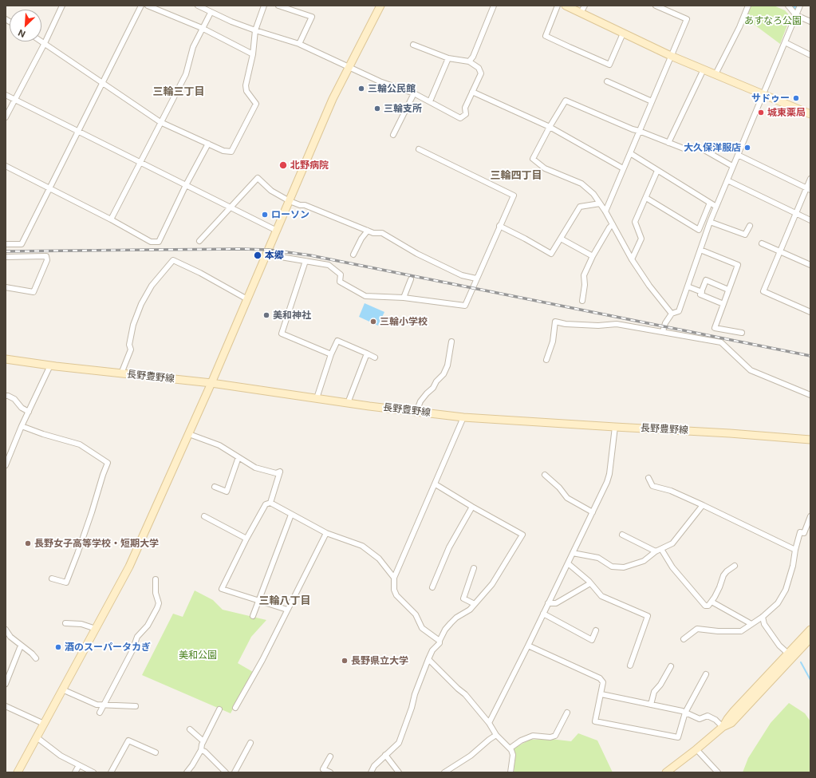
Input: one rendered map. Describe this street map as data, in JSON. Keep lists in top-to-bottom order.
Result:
{
  "streets": {
    "street": ["長野豊野線"]
  },
  "districts": ["三輪三丁目", "三輪四丁目", "三輪八丁目"],
  "parks": ["あすなろ公園", "美和公園"],
  "places": [
    "三輪公民館",
    "サドゥー",
    "三輪支所",
    "城東薬局",
    "大久保洋服店",
    "北野病院",
    "ローソン",
    "本郷",
    "美和神社",
    "三輪小学校",
    "長野女子高等学校・短期大学",
    "酒のスーパータカぎ",
    "長野県立大学"
  ],
  "north": "bottom left"
}
